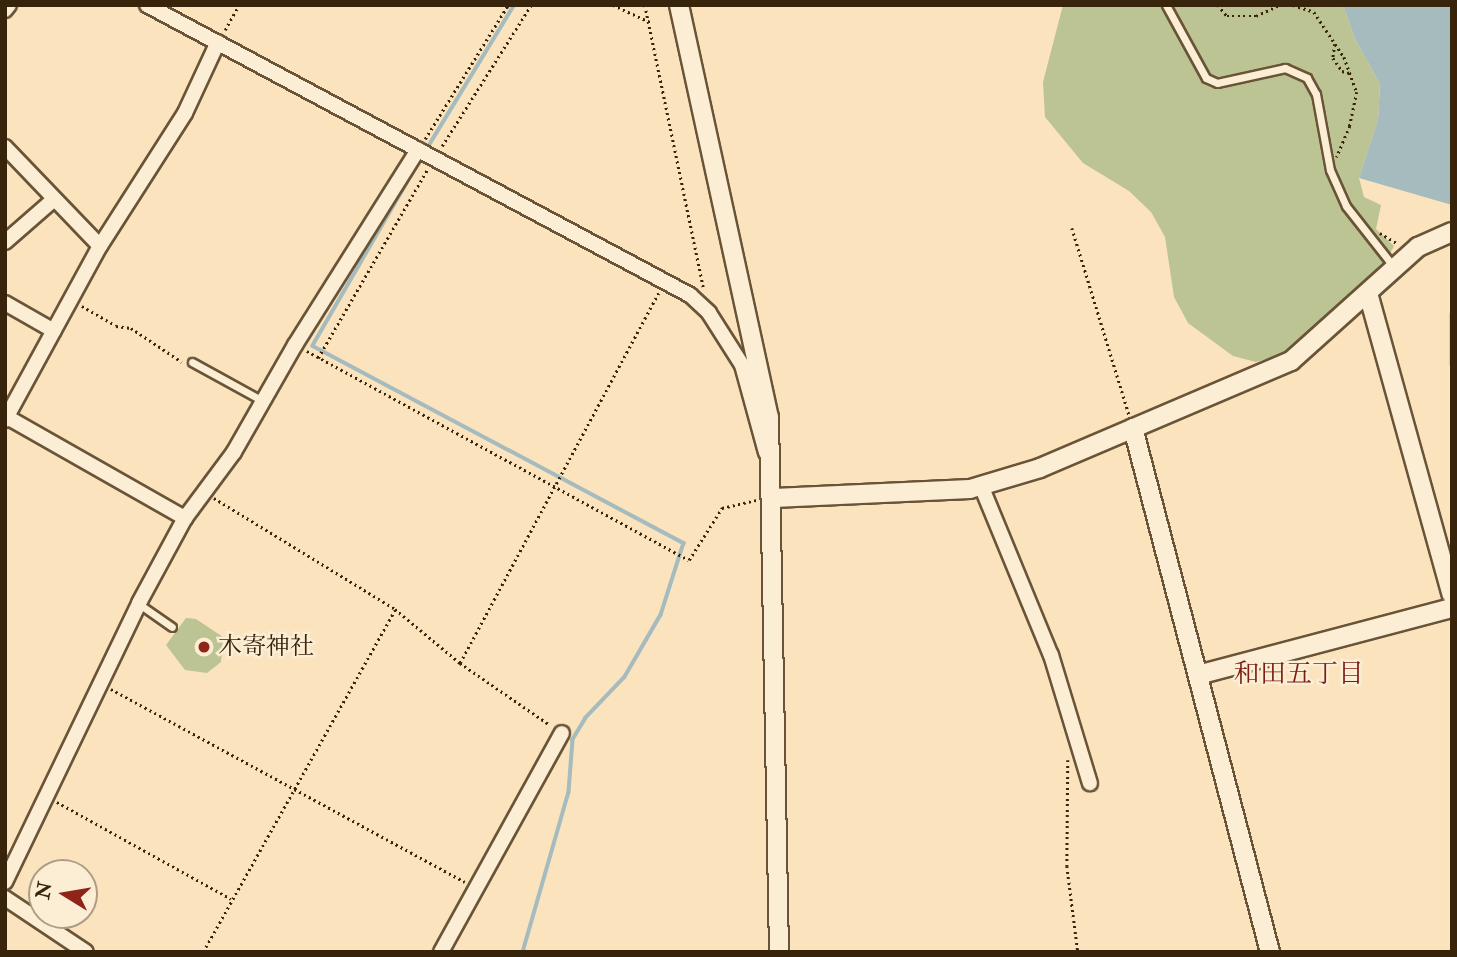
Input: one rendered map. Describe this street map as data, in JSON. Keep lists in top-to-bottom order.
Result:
{
  "districts": ["和田五丁目"],
  "places": ["木寄神社"],
  "north": "left"
}
